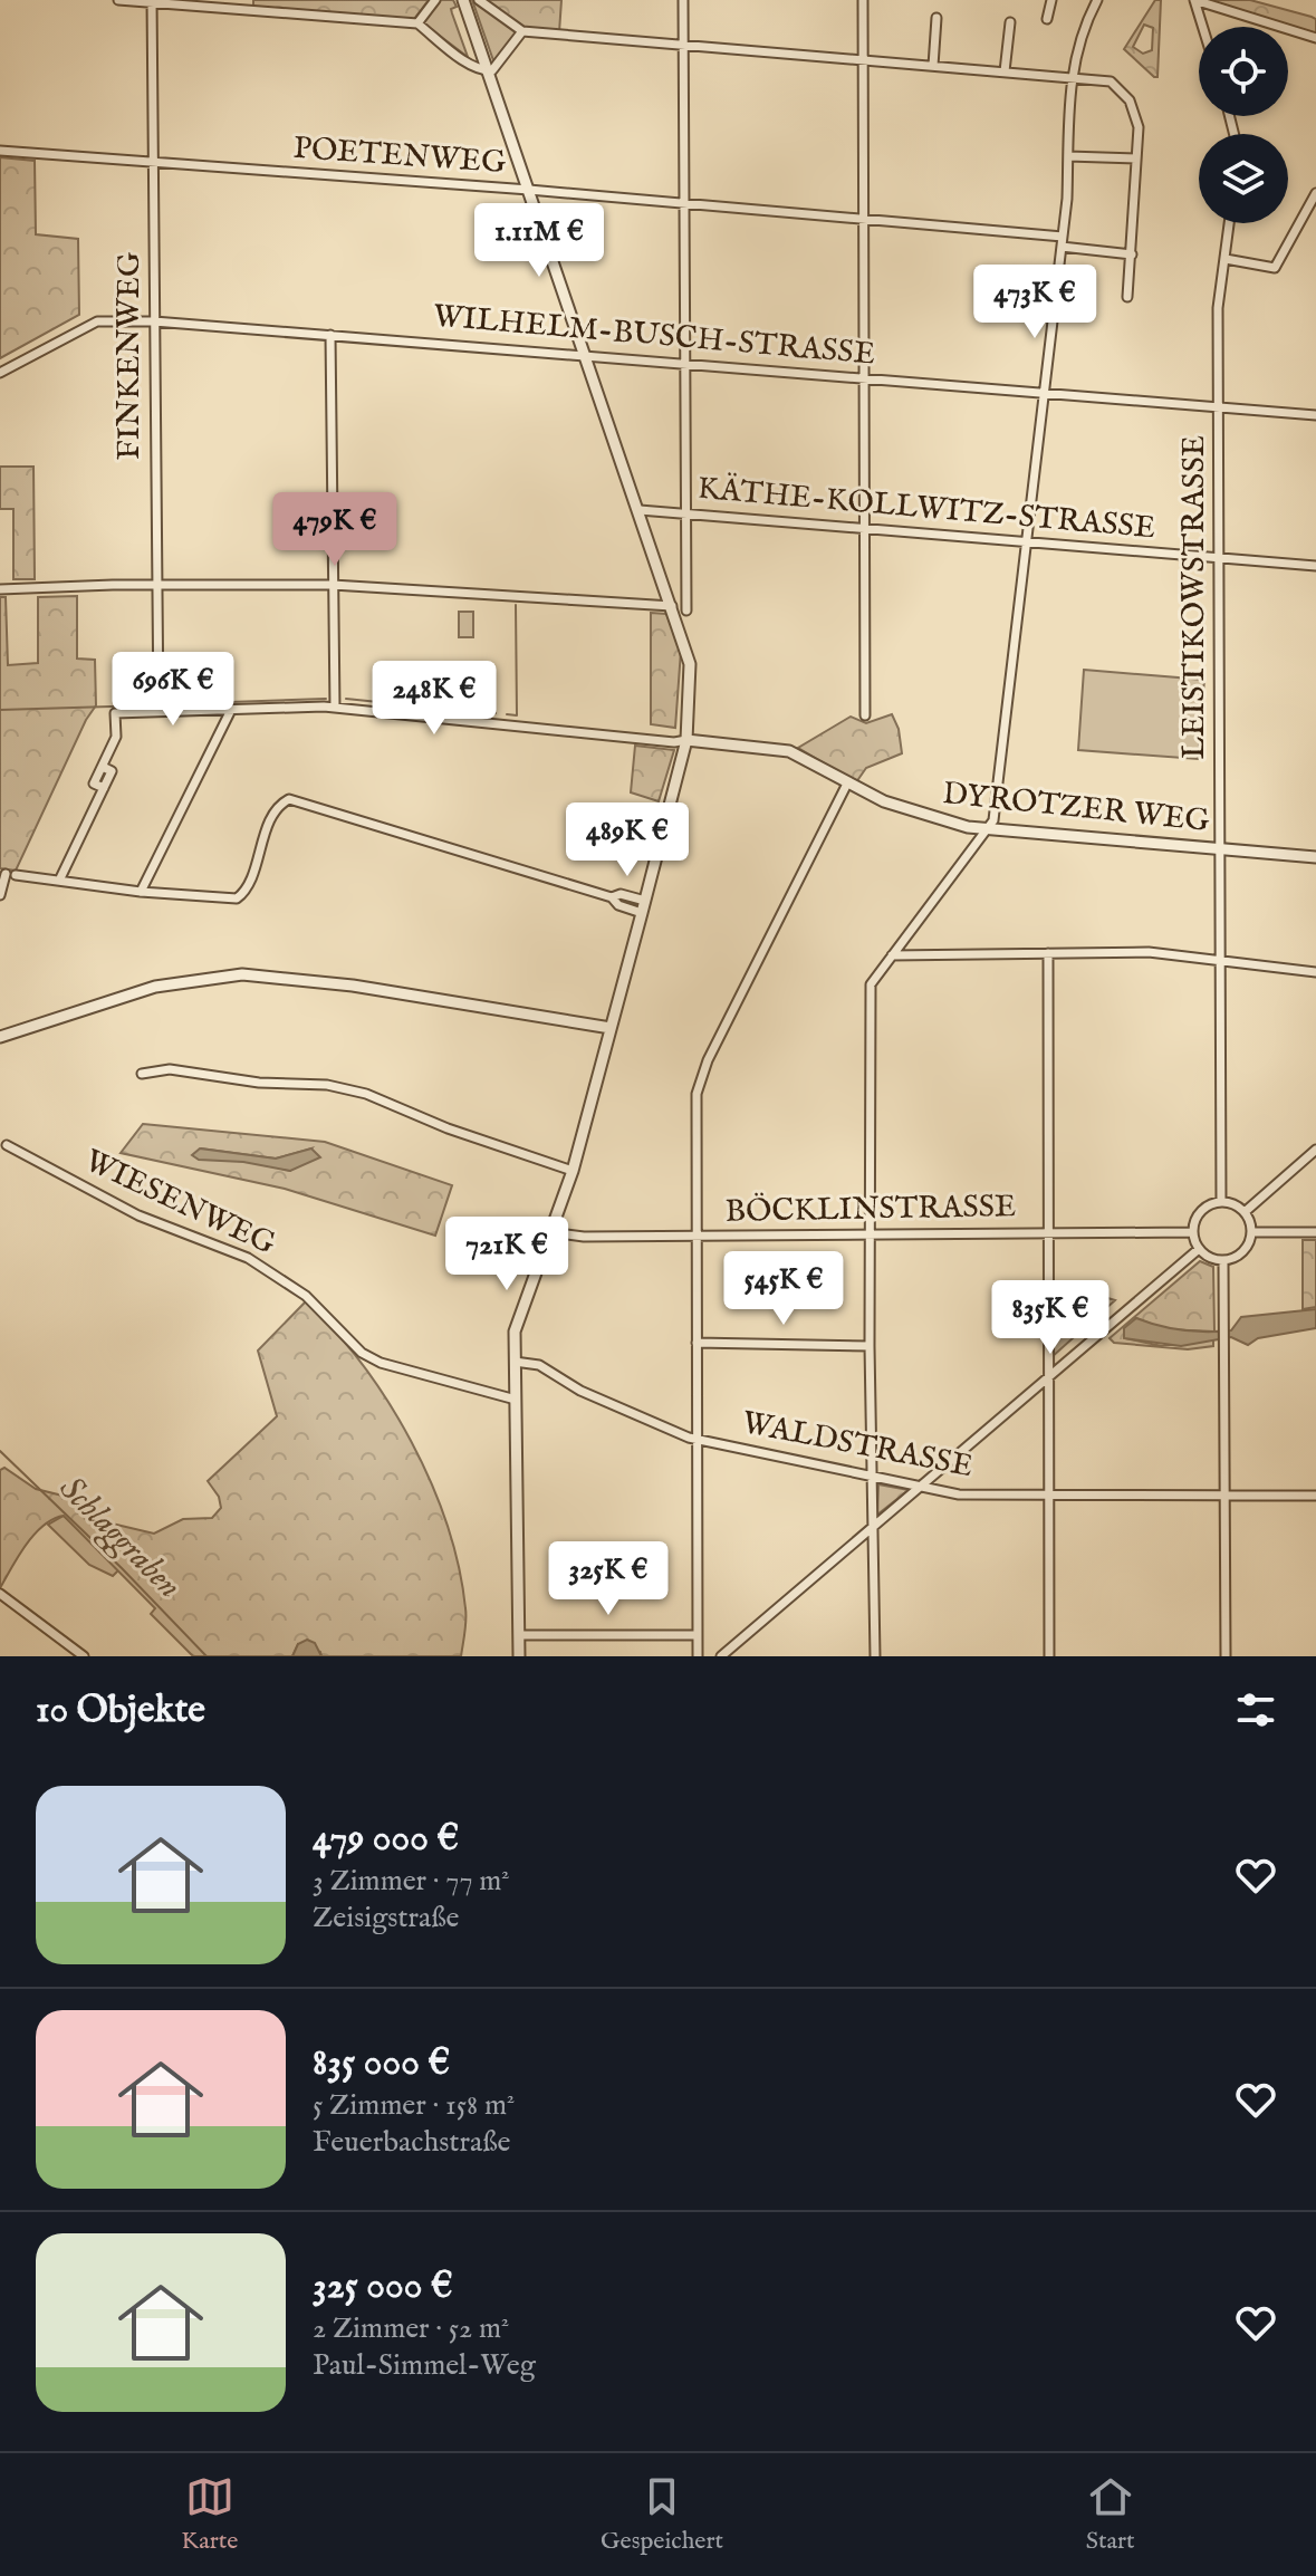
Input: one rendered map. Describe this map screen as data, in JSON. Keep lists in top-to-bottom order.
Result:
{
  "streets": {
    "street": [
      "POETENWEG",
      "WILHELM-BUSCH-STRASSE",
      "FINKENWEG",
      "KÄTHE-KOLLWITZ-STRASSE",
      "LEISTIKOWSTRASSE",
      "DYROTZER WEG",
      "WIESENWEG",
      "BÖCKLINSTRASSE",
      "WALDSTRASSE"
    ]
  },
  "crossings": [
    ["POETENWEG", "FINKENWEG"],
    ["WILHELM-BUSCH-STRASSE", "FINKENWEG"],
    ["WILHELM-BUSCH-STRASSE", "LEISTIKOWSTRASSE"],
    ["KÄTHE-KOLLWITZ-STRASSE", "LEISTIKOWSTRASSE"],
    ["LEISTIKOWSTRASSE", "DYROTZER WEG"],
    ["LEISTIKOWSTRASSE", "BÖCKLINSTRASSE"]
  ],
  "water": ["Schlaggraben"],
  "page": {
    "price": [
      "1.11M €",
      "473K €",
      "479K €",
      "696K €",
      "248K €",
      "489K €",
      "721K €",
      "545K €",
      "835K €",
      "325K €"
    ],
    "heading": "10 Objekte",
    "list": [
      {
        "name": "479 000 €",
        "note": "3 Zimmer · 77 m² · Zeisigstraße"
      },
      {
        "name": "835 000 €",
        "note": "5 Zimmer · 158 m² · Feuerbachstraße"
      },
      {
        "name": "325 000 €",
        "note": "2 Zimmer · 52 m² · Paul-Simmel-Weg"
      }
    ],
    "tabs": ["Karte", "Gespeichert", "Start"]
  }
}
